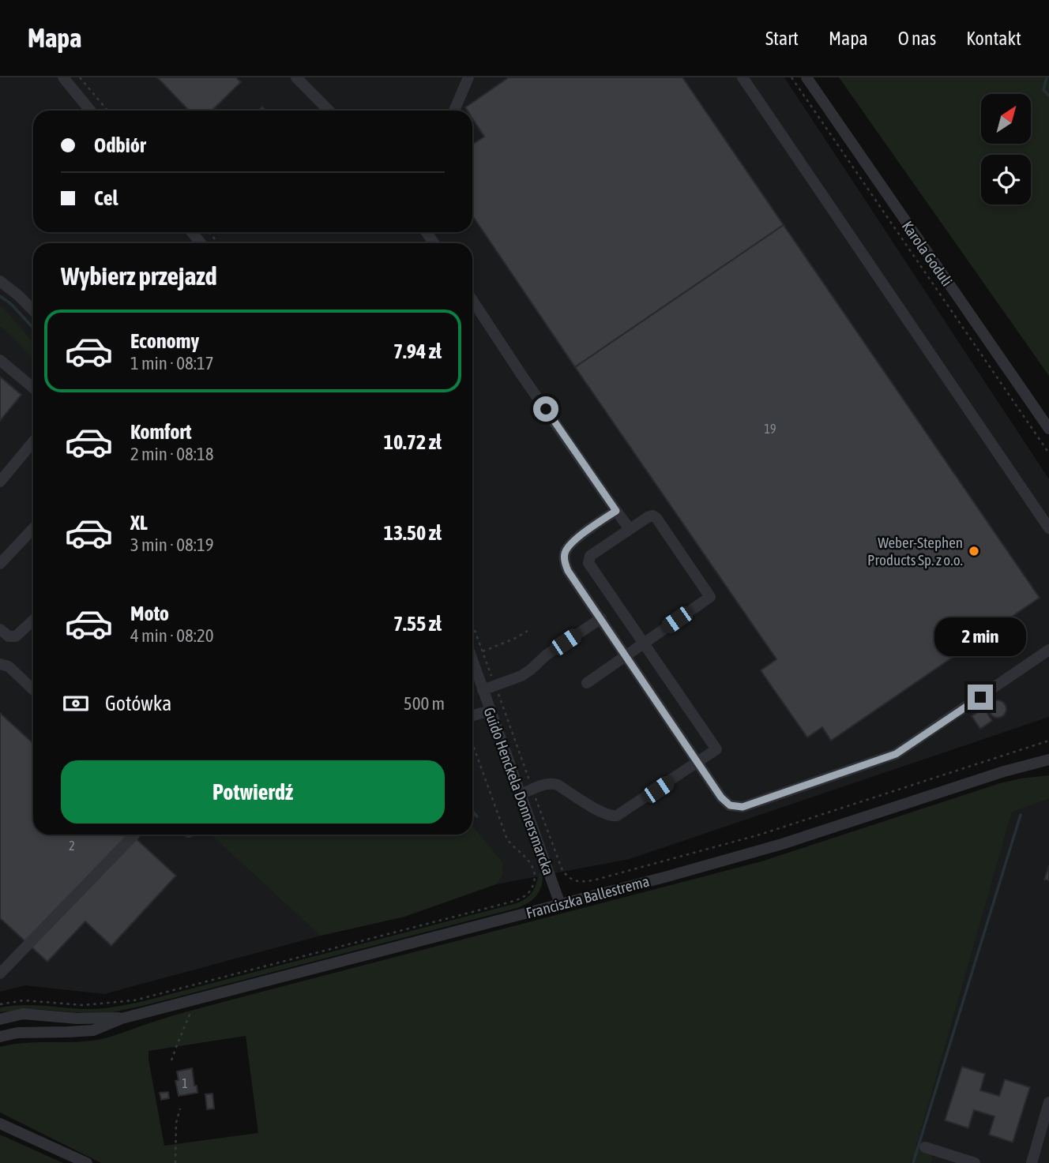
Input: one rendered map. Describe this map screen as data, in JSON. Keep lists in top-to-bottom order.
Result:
{
  "streets": {
    "street": ["Karola Goduli", "Guido Henckela Donnersmarcka", "Franciszka Ballestrema"]
  },
  "crossings": [
    ["Guido Henckela Donnersmarcka", "Franciszka Ballestrema"]
  ],
  "places": ["Weber-Stephen Products Sp. z o.o."],
  "house_numbers": ["19", "2", "1"],
  "north": "top right",
  "page": {
    "header": "Mapa",
    "nav": [
      "Start",
      "Mapa",
      "O nas",
      "Kontakt"
    ],
    "banner": ["Odbiór", "Cel"],
    "heading": "Wybierz przejazd",
    "list": [
      {
        "name": "Economy",
        "note": "1 min · 08:17",
        "value": "7.94 zł"
      },
      {
        "name": "Komfort",
        "note": "2 min · 08:18",
        "value": "10.72 zł"
      },
      {
        "name": "XL",
        "note": "3 min · 08:19",
        "value": "13.50 zł"
      },
      {
        "name": "Moto",
        "note": "4 min · 08:20",
        "value": "7.55 zł"
      }
    ],
    "bubble": "2 min",
    "pay": ["Gotówka", "500 m"],
    "buttons": "Potwierdź"
  }
}
